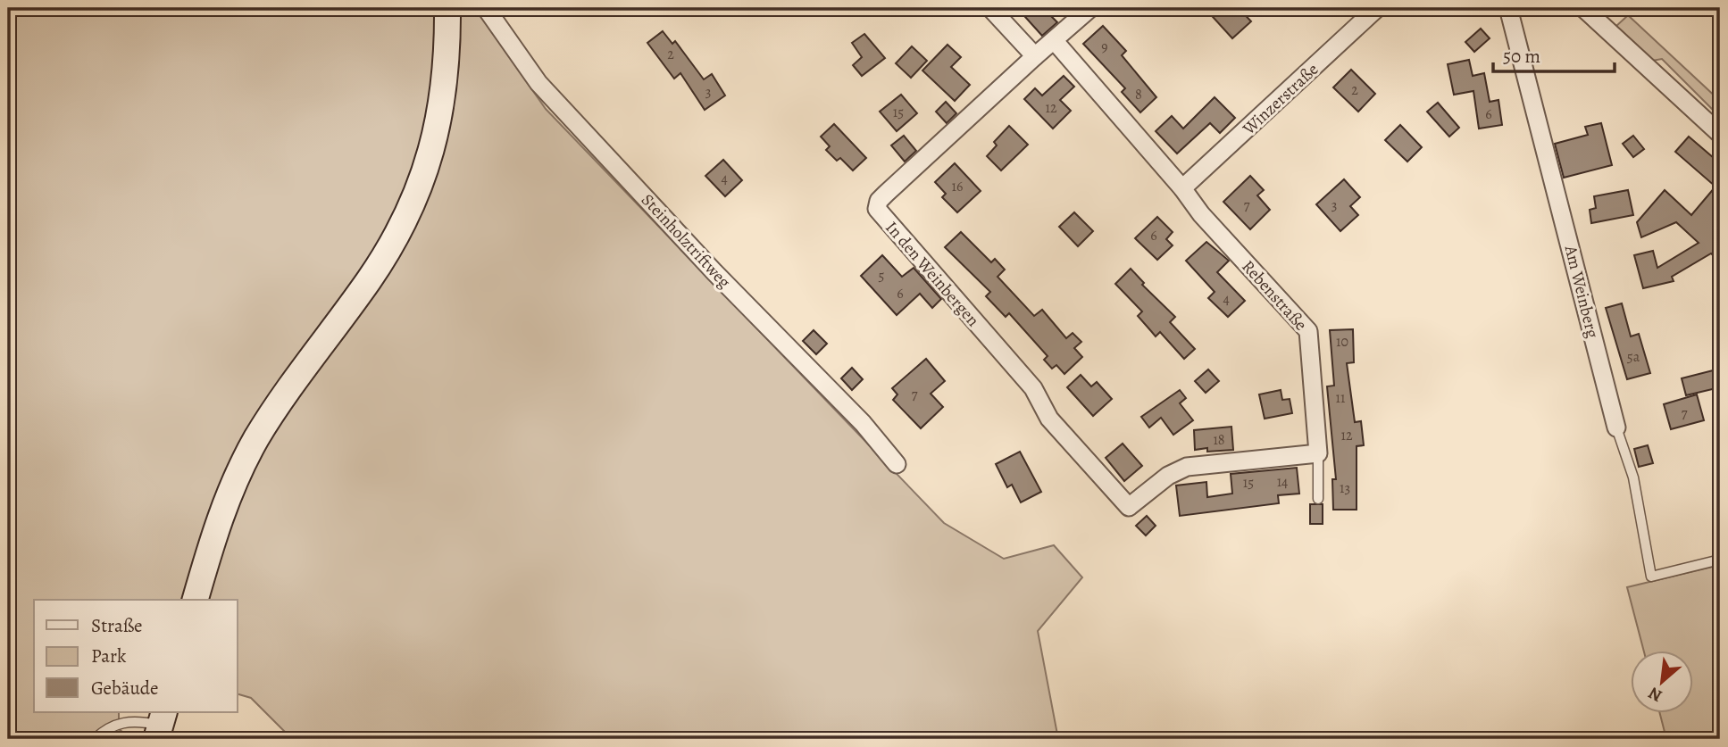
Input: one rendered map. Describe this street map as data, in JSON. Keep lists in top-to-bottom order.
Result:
{
  "streets": {
    "street": [
      "Winzerstraße",
      "Steinholztriftweg",
      "In den Weinbergen",
      "Am Weinberg",
      "Rebenstraße"
    ]
  },
  "crossings": [
    ["Winzerstraße", "Rebenstraße"],
    ["In den Weinbergen", "Rebenstraße"]
  ],
  "house_numbers": [
    "9",
    "2",
    "2",
    "3",
    "8",
    "12",
    "15",
    "6",
    "4",
    "16",
    "7",
    "3",
    "6",
    "5",
    "6",
    "4",
    "10",
    "5a",
    "7",
    "11",
    "7",
    "12",
    "18",
    "14",
    "15",
    "13"
  ],
  "legend": ["Straße", "Park", "Gebäude"],
  "scale_bar": "50 m",
  "north": "bottom left"
}
